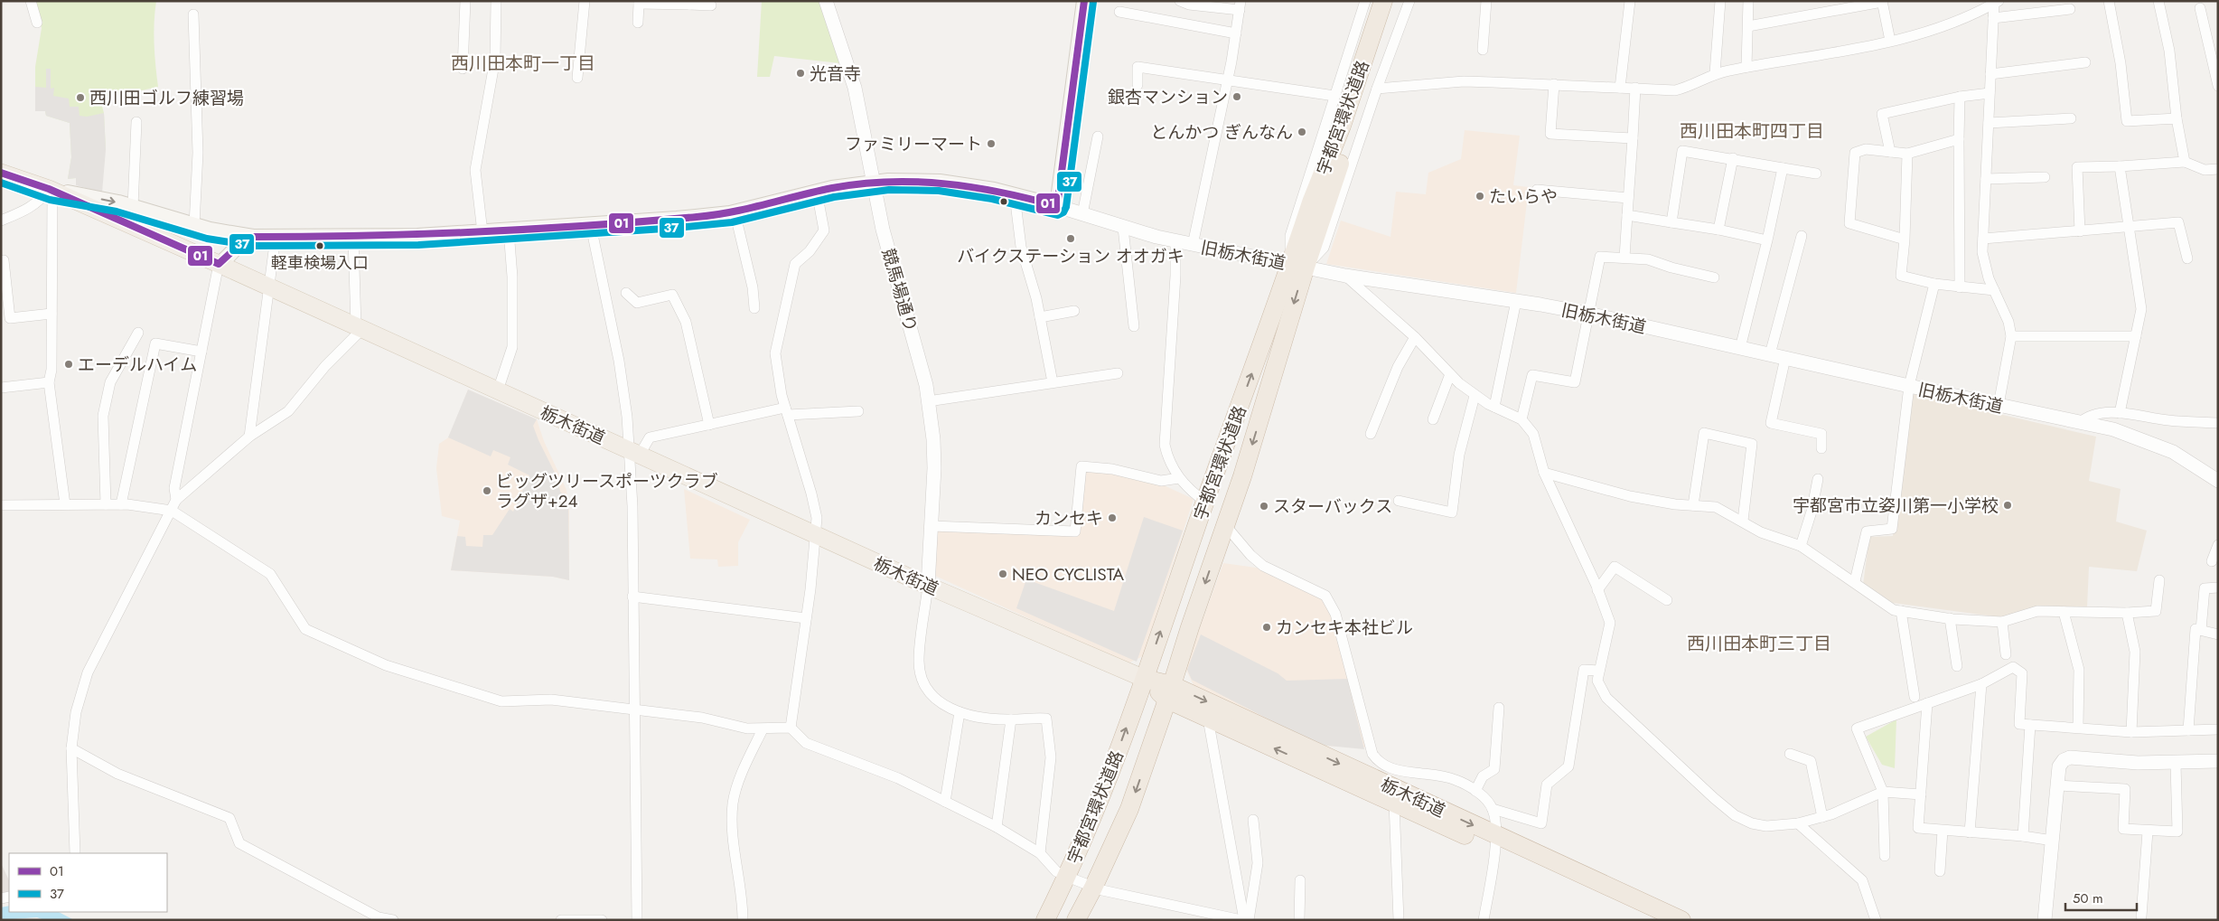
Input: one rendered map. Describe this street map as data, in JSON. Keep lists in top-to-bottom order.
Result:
{
  "streets": {
    "highway": ["宇都宮環状道路", "栃木街道"],
    "main road": ["旧栃木街道"],
    "street": ["競馬場通り"]
  },
  "crossings": [
    ["宇都宮環状道路", "旧栃木街道"],
    ["宇都宮環状道路", "栃木街道"],
    ["旧栃木街道", "競馬場通り"],
    ["旧栃木街道", "栃木街道"],
    ["競馬場通り", "栃木街道"]
  ],
  "districts": ["西川田本町一丁目", "西川田本町四丁目", "西川田本町三丁目"],
  "places": [
    "光音寺",
    "銀杏マンション",
    "西川田ゴルフ練習場",
    "とんかつ ぎんなん",
    "ファミリーマート",
    "たいらや",
    "バイクステーション オオガキ",
    "軽車検場入口",
    "エーデルハイム",
    "ビッグツリースポーツクラブ ラグザ+24",
    "宇都宮市立姿川第一小学校",
    "スターバックス",
    "カンセキ",
    "NEO CYCLISTA",
    "カンセキ本社ビル"
  ],
  "lines": ["transit line 01", "transit line 37"],
  "legend": ["01", "37"],
  "scale_bar": "50 m"
}
